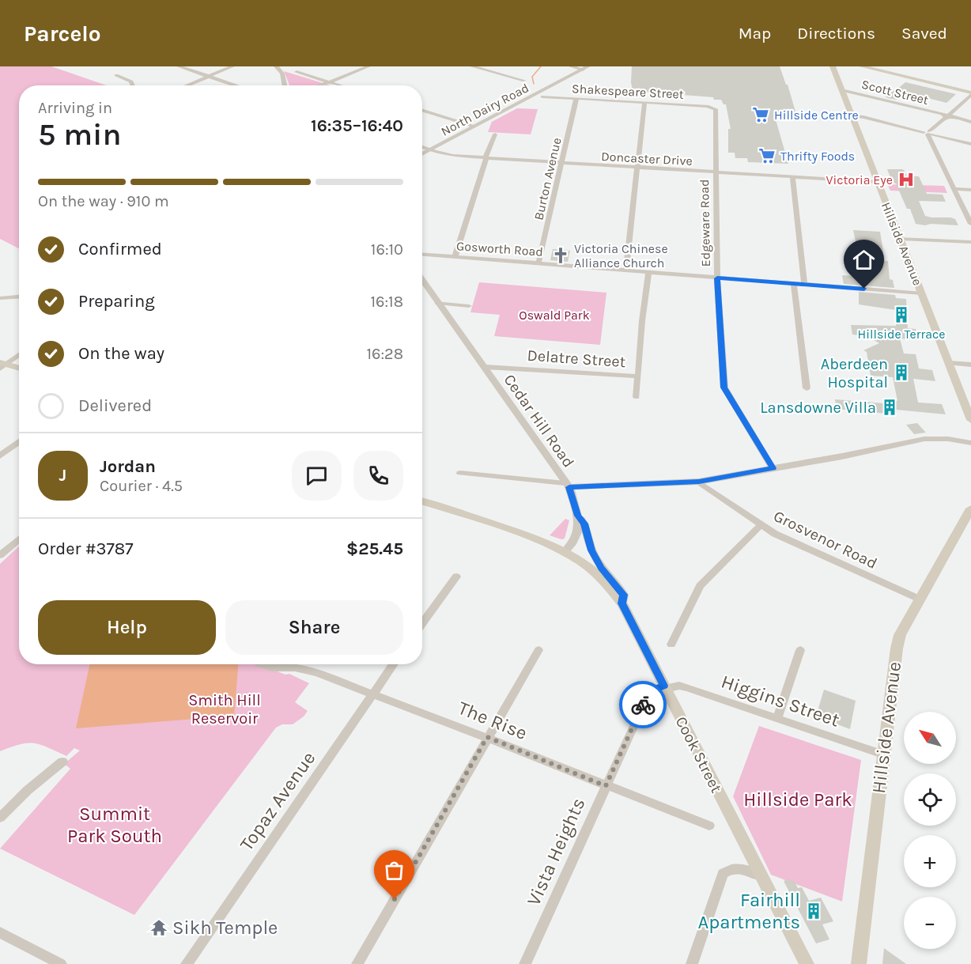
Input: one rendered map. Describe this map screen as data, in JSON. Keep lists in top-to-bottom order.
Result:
{
  "streets": {
    "main road": ["Hillside Avenue", "Cook Street"],
    "street": [
      "Shakespeare Street",
      "Scott Street",
      "North Dairy Road",
      "Doncaster Drive",
      "Burton Avenue",
      "Edgeware Road",
      "Gosworth Road",
      "Delatre Street",
      "Cedar Hill Road",
      "Grosvenor Road",
      "Higgins Street",
      "The Rise",
      "Topaz Avenue",
      "Vista Heights"
    ]
  },
  "crossings": [
    ["Shakespeare Street", "Burton Avenue"],
    ["Shakespeare Street", "Edgeware Road"],
    ["Scott Street", "Hillside Avenue"],
    ["North Dairy Road", "Doncaster Drive"],
    ["Doncaster Drive", "Burton Avenue"],
    ["Doncaster Drive", "Edgeware Road"],
    ["Doncaster Drive", "Hillside Avenue"],
    ["Burton Avenue", "Gosworth Road"],
    ["Edgeware Road", "Gosworth Road"],
    ["Edgeware Road", "Cedar Hill Road"],
    ["Hillside Avenue", "Gosworth Road"],
    ["Hillside Avenue", "Grosvenor Road"],
    ["Hillside Avenue", "Higgins Street"],
    ["Delatre Street", "Cedar Hill Road"],
    ["Cedar Hill Road", "Grosvenor Road"],
    ["Higgins Street", "Cook Street"],
    ["Higgins Street", "Vista Heights"],
    ["The Rise", "Topaz Avenue"],
    ["The Rise", "Vista Heights"],
    ["Cook Street", "Vista Heights"]
  ],
  "parks": [
    "Oswald Park",
    "Smith Hill Reservoir",
    "Hillside Park",
    "Summit Park South"
  ],
  "places": {
    "supermarket": ["Hillside Centre", "Thrifty Foods"],
    "hospital": ["Victoria Eye"],
    "church": ["Victoria Chinese Alliance Church"],
    "building": [
      "Hillside Terrace",
      "Aberdeen Hospital",
      "Lansdowne Villa",
      "Fairhill Apartments"
    ],
    "temple": ["Sikh Temple"]
  },
  "north": "top left",
  "page": {
    "header": "Parcelo",
    "nav": ["Map", "Directions", "Saved"],
    "heading": ["5 min", "Arriving in", "16:35–16:40"],
    "panel": [
      "Jordan",
      "Courier · 4.5",
      "Order #3787",
      "$25.45"
    ],
    "bar": "On the way · 910 m",
    "list": [
      ["Confirmed", "16:10"],
      ["Preparing", "16:18"],
      ["On the way", "16:28"],
      "Delivered"
    ],
    "round": "J",
    "buttons": ["Help", "Share"],
    "map_buttons": ["+", "−"]
  }
}
